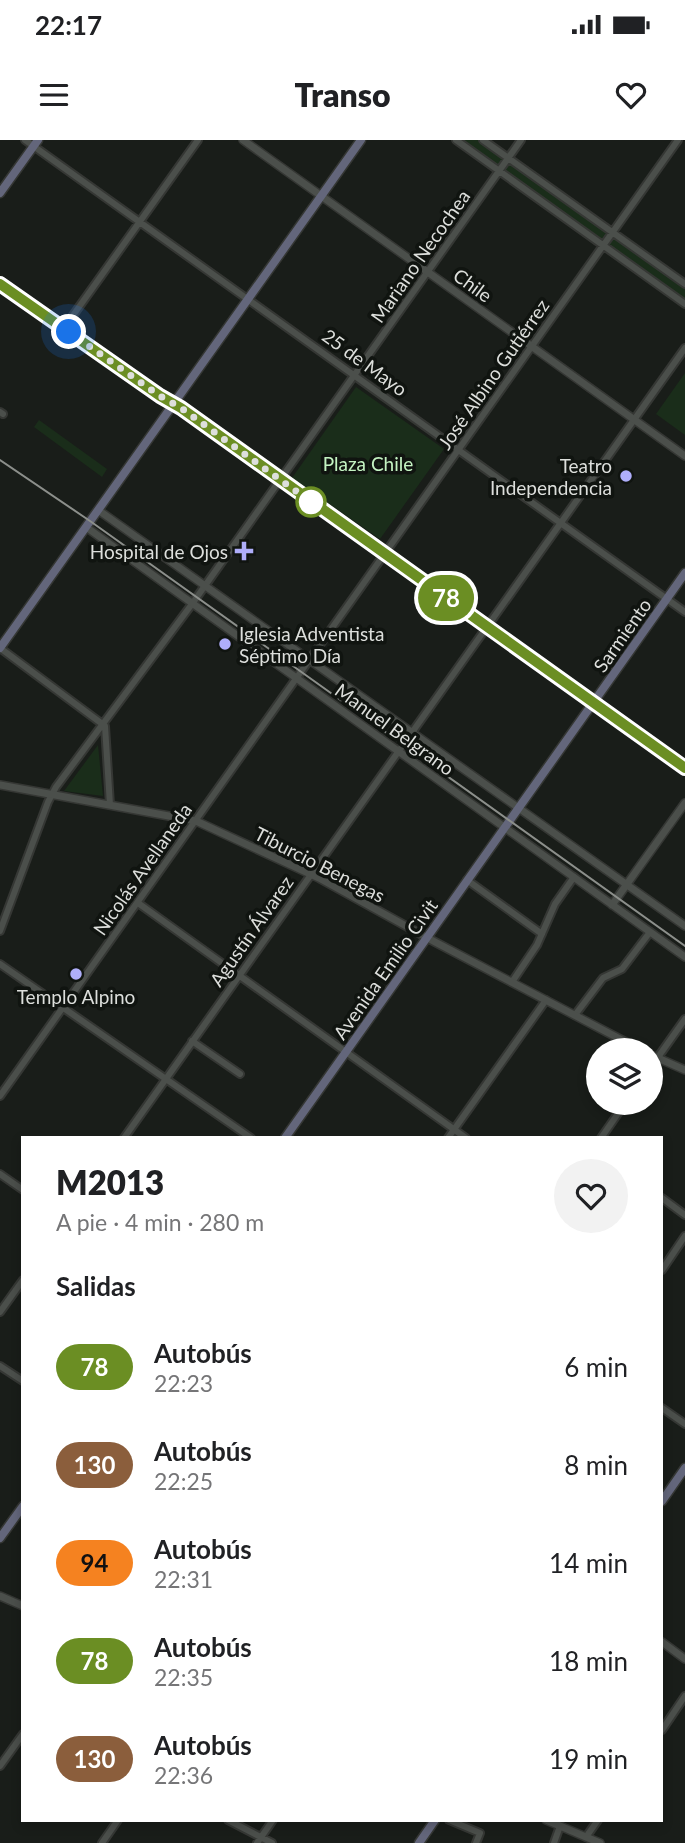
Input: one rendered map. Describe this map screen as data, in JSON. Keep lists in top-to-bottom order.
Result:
{
  "streets": {
    "main road": ["Sarmiento", "Avenida Emilio Civit"],
    "street": [
      "Mariano Necochea",
      "Chile",
      "25 de Mayo",
      "José Albino Gutiérrez",
      "Manuel Belgrano",
      "Tiburcio Benegas",
      "Nicolás Avellaneda",
      "Agustín Álvarez"
    ]
  },
  "crossings": [
    ["Mariano Necochea", "Chile"],
    ["Mariano Necochea", "25 de Mayo"],
    ["Mariano Necochea", "Manuel Belgrano"],
    ["Mariano Necochea", "Tiburcio Benegas"],
    ["Chile", "José Albino Gutiérrez"],
    ["Chile", "Agustín Álvarez"],
    ["25 de Mayo", "José Albino Gutiérrez"],
    ["25 de Mayo", "Sarmiento"],
    ["25 de Mayo", "Agustín Álvarez"],
    ["José Albino Gutiérrez", "Manuel Belgrano"],
    ["José Albino Gutiérrez", "Nicolás Avellaneda"],
    ["Sarmiento", "Manuel Belgrano"],
    ["Sarmiento", "Avenida Emilio Civit"],
    ["Manuel Belgrano", "Nicolás Avellaneda"],
    ["Manuel Belgrano", "Agustín Álvarez"],
    ["Manuel Belgrano", "Avenida Emilio Civit"],
    ["Tiburcio Benegas", "Nicolás Avellaneda"],
    ["Tiburcio Benegas", "Agustín Álvarez"],
    ["Tiburcio Benegas", "Avenida Emilio Civit"]
  ],
  "parks": ["Plaza Chile"],
  "places": {
    "other": ["Teatro Independencia", "Iglesia Adventista Séptimo Día", "Templo Alpino"],
    "health": ["Hospital de Ojos"]
  },
  "lines": ["bus line 78"],
  "page": {
    "status": "22:17",
    "header": "Transo",
    "on_map": "78",
    "heading": [
      ["M2013", "A pie · 4 min · 280 m"],
      "Salidas"
    ],
    "list": [
      {
        "mark": "78",
        "name": "Autobús",
        "note": "22:23",
        "value": "6 min"
      },
      {
        "mark": "130",
        "name": "Autobús",
        "note": "22:25",
        "value": "8 min"
      },
      {
        "mark": "94",
        "name": "Autobús",
        "note": "22:31",
        "value": "14 min"
      },
      {
        "mark": "78",
        "name": "Autobús",
        "note": "22:35",
        "value": "18 min"
      },
      {
        "mark": "130",
        "name": "Autobús",
        "note": "22:36",
        "value": "19 min"
      }
    ]
  }
}
